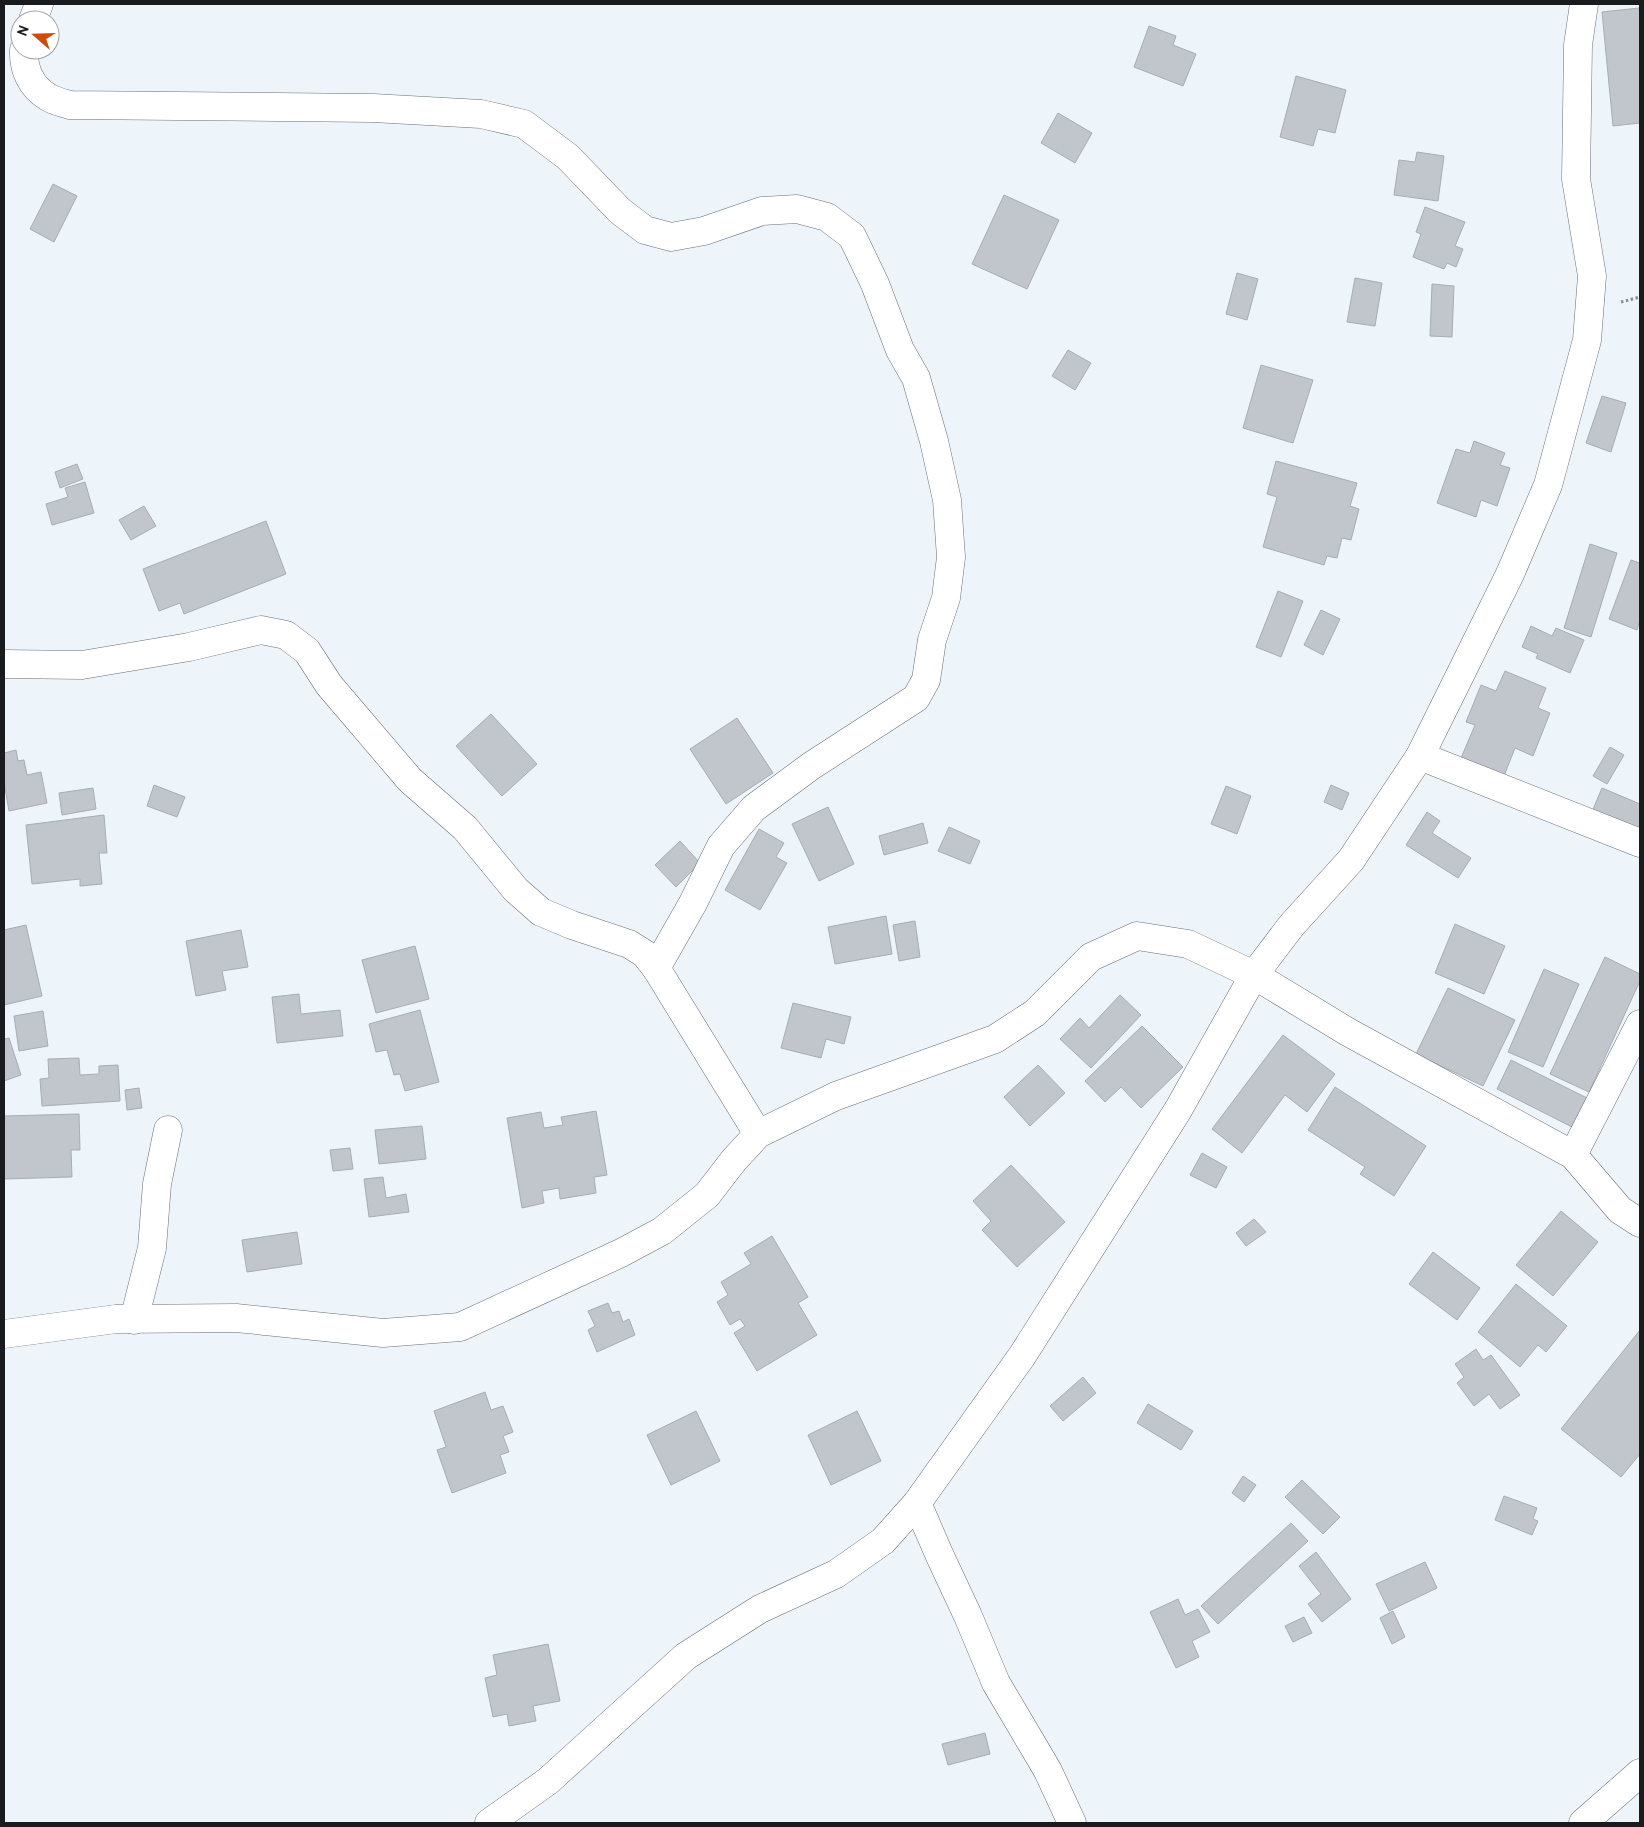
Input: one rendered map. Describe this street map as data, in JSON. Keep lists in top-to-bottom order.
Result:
{
  "north": "left"
}
